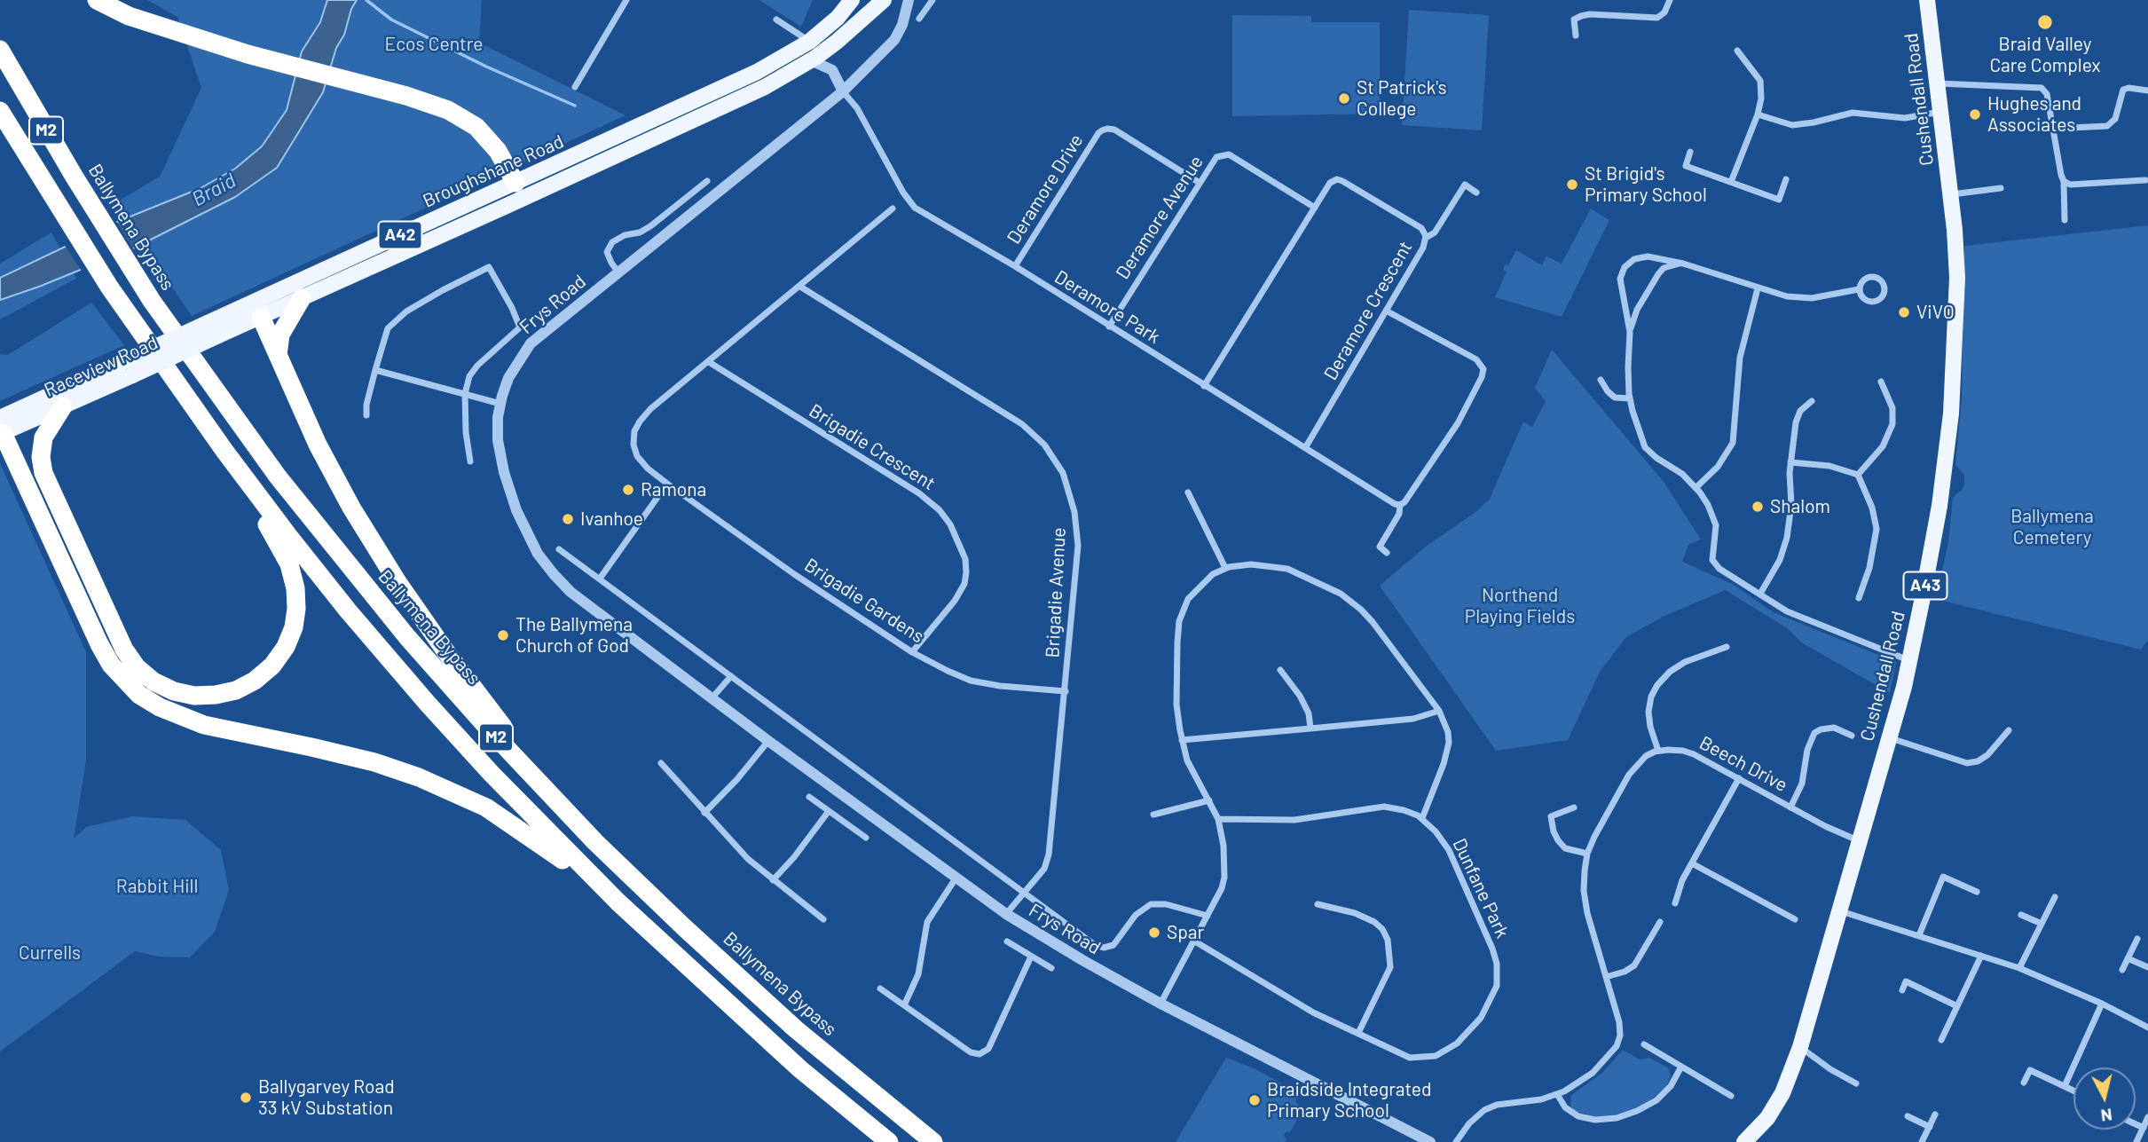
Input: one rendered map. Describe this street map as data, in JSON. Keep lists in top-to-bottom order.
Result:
{
  "streets": {
    "highway": ["M2", "Ballymena Bypass"],
    "main road": [
      "Cushendall Road",
      "Broughshane Road",
      "A42",
      "Raceview Road",
      "A43"
    ],
    "street": [
      "Deramore Drive",
      "Deramore Avenue",
      "Frys Road",
      "Deramore Park",
      "Deramore Crescent",
      "Brigadie Crescent",
      "Brigadie Avenue",
      "Brigadie Gardens",
      "Beech Drive",
      "Dunfane Park"
    ]
  },
  "crossings": [
    ["Cushendall Road", "Beech Drive"],
    ["Broughshane Road", "Raceview Road"],
    ["Deramore Drive", "Deramore Avenue"],
    ["Deramore Drive", "Deramore Park"],
    ["Deramore Avenue", "Deramore Park"],
    ["Deramore Avenue", "Deramore Crescent"],
    ["Frys Road", "Deramore Park"],
    ["Frys Road", "Brigadie Avenue"],
    ["Deramore Park", "Deramore Crescent"],
    ["Brigadie Crescent", "Brigadie Gardens"],
    ["Brigadie Avenue", "Brigadie Gardens"]
  ],
  "water": ["Braid"],
  "parks": [
    "Ecos Centre",
    "Ballymena Cemetery",
    "Northend Playing Fields",
    "Rabbit Hill",
    "Currells"
  ],
  "places": [
    "Braid Valley Care Complex",
    "St Patrick's College",
    "Hughes and Associates",
    "St Brigid's Primary School",
    "ViVO",
    "Ramona",
    "Shalom",
    "Ivanhoe",
    "The Ballymena Church of God",
    "Spar",
    "Ballygarvey Road 33 kV Substation",
    "Braidside Integrated Primary School"
  ],
  "north": "bottom"
}
